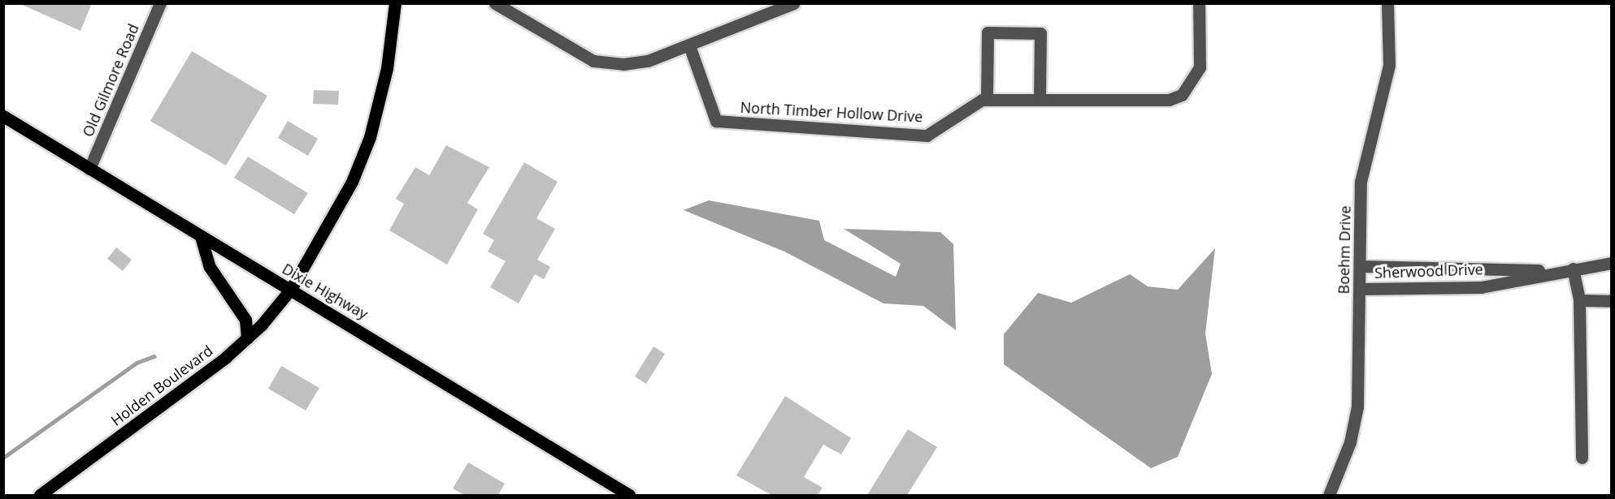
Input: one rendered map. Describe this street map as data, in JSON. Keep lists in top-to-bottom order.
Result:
{
  "streets": {
    "main road": ["Dixie Highway", "Holden Boulevard"],
    "street": [
      "Old Gilmore Road",
      "North Timber Hollow Drive",
      "Boehm Drive",
      "Sherwood Drive"
    ]
  },
  "crossings": [
    ["Old Gilmore Road", "Dixie Highway"],
    ["Boehm Drive", "Sherwood Drive"],
    ["Dixie Highway", "Holden Boulevard"]
  ]
}
